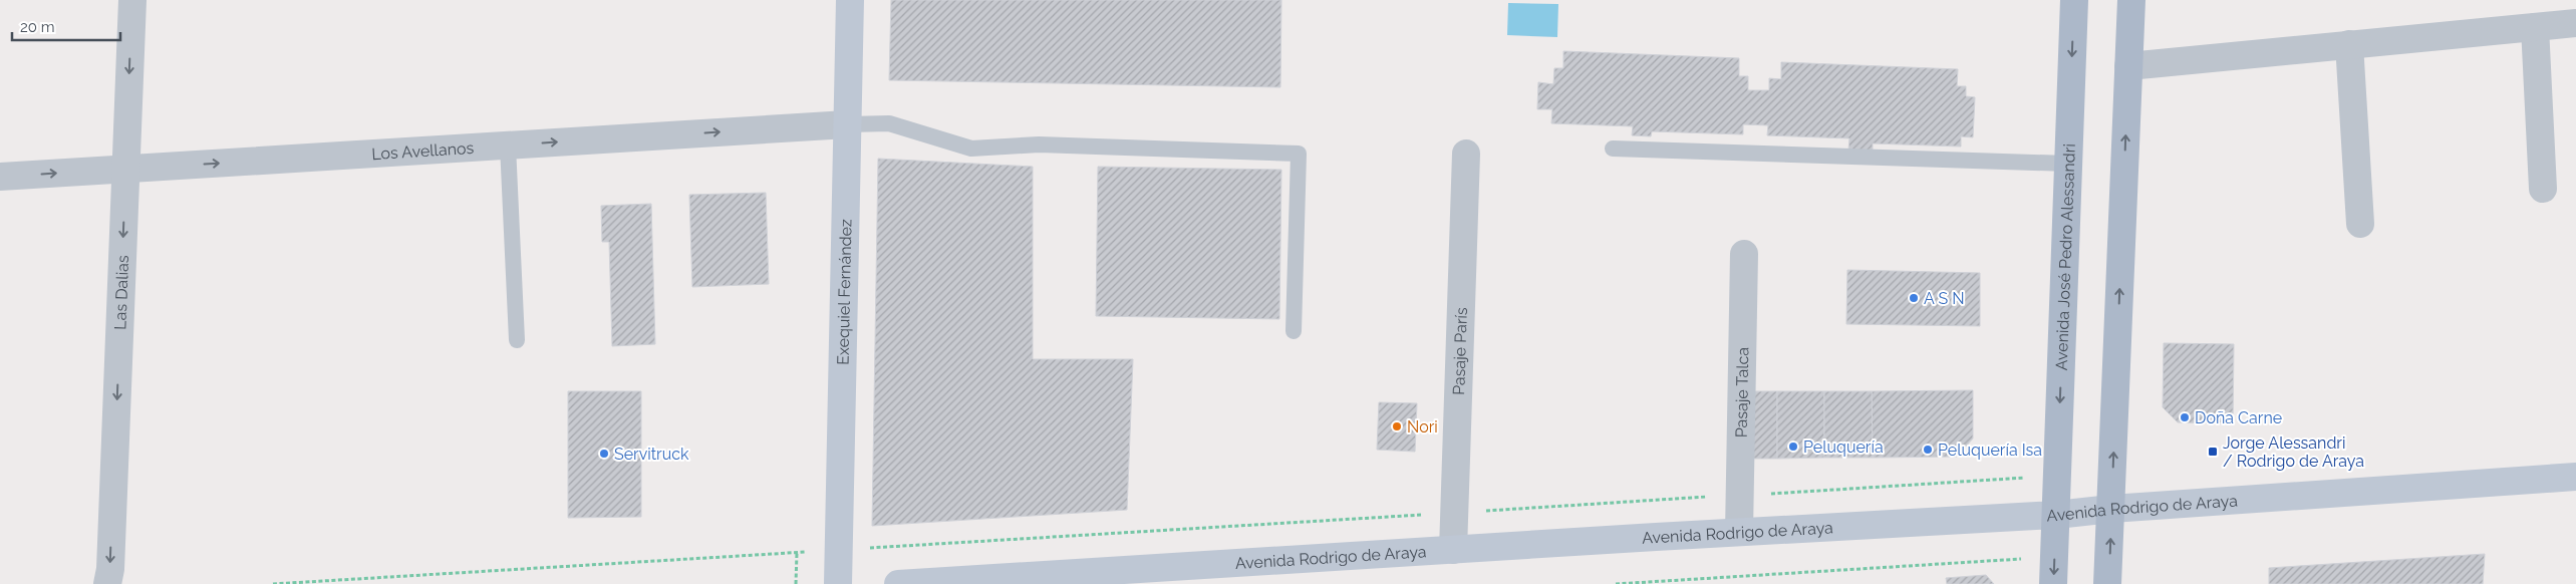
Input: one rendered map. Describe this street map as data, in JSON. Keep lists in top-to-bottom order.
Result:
{
  "streets": {
    "main road": ["Avenida José Pedro Alessandri", "Exequiel Fernández", "Avenida Rodrigo de Araya"],
    "street": [
      "Los Avellanos",
      "Las Dalias",
      "Pasaje París",
      "Pasaje Talca"
    ]
  },
  "crossings": [
    ["Los Avellanos", "Las Dalias"],
    ["Los Avellanos", "Exequiel Fernández"],
    ["Avenida José Pedro Alessandri", "Avenida Rodrigo de Araya"],
    ["Pasaje París", "Avenida Rodrigo de Araya"],
    ["Pasaje Talca", "Avenida Rodrigo de Araya"]
  ],
  "one_way": ["Los Avellanos", "Las Dalias"],
  "places": {
    "other": [
      "A S N",
      "Doña Carne",
      "Nori",
      "Peluquería",
      "Peluquería Isa",
      "Servitruck"
    ],
    "transit": ["Jorge Alessandri / Rodrigo de Araya"]
  },
  "scale_bar": "20 m"
}
